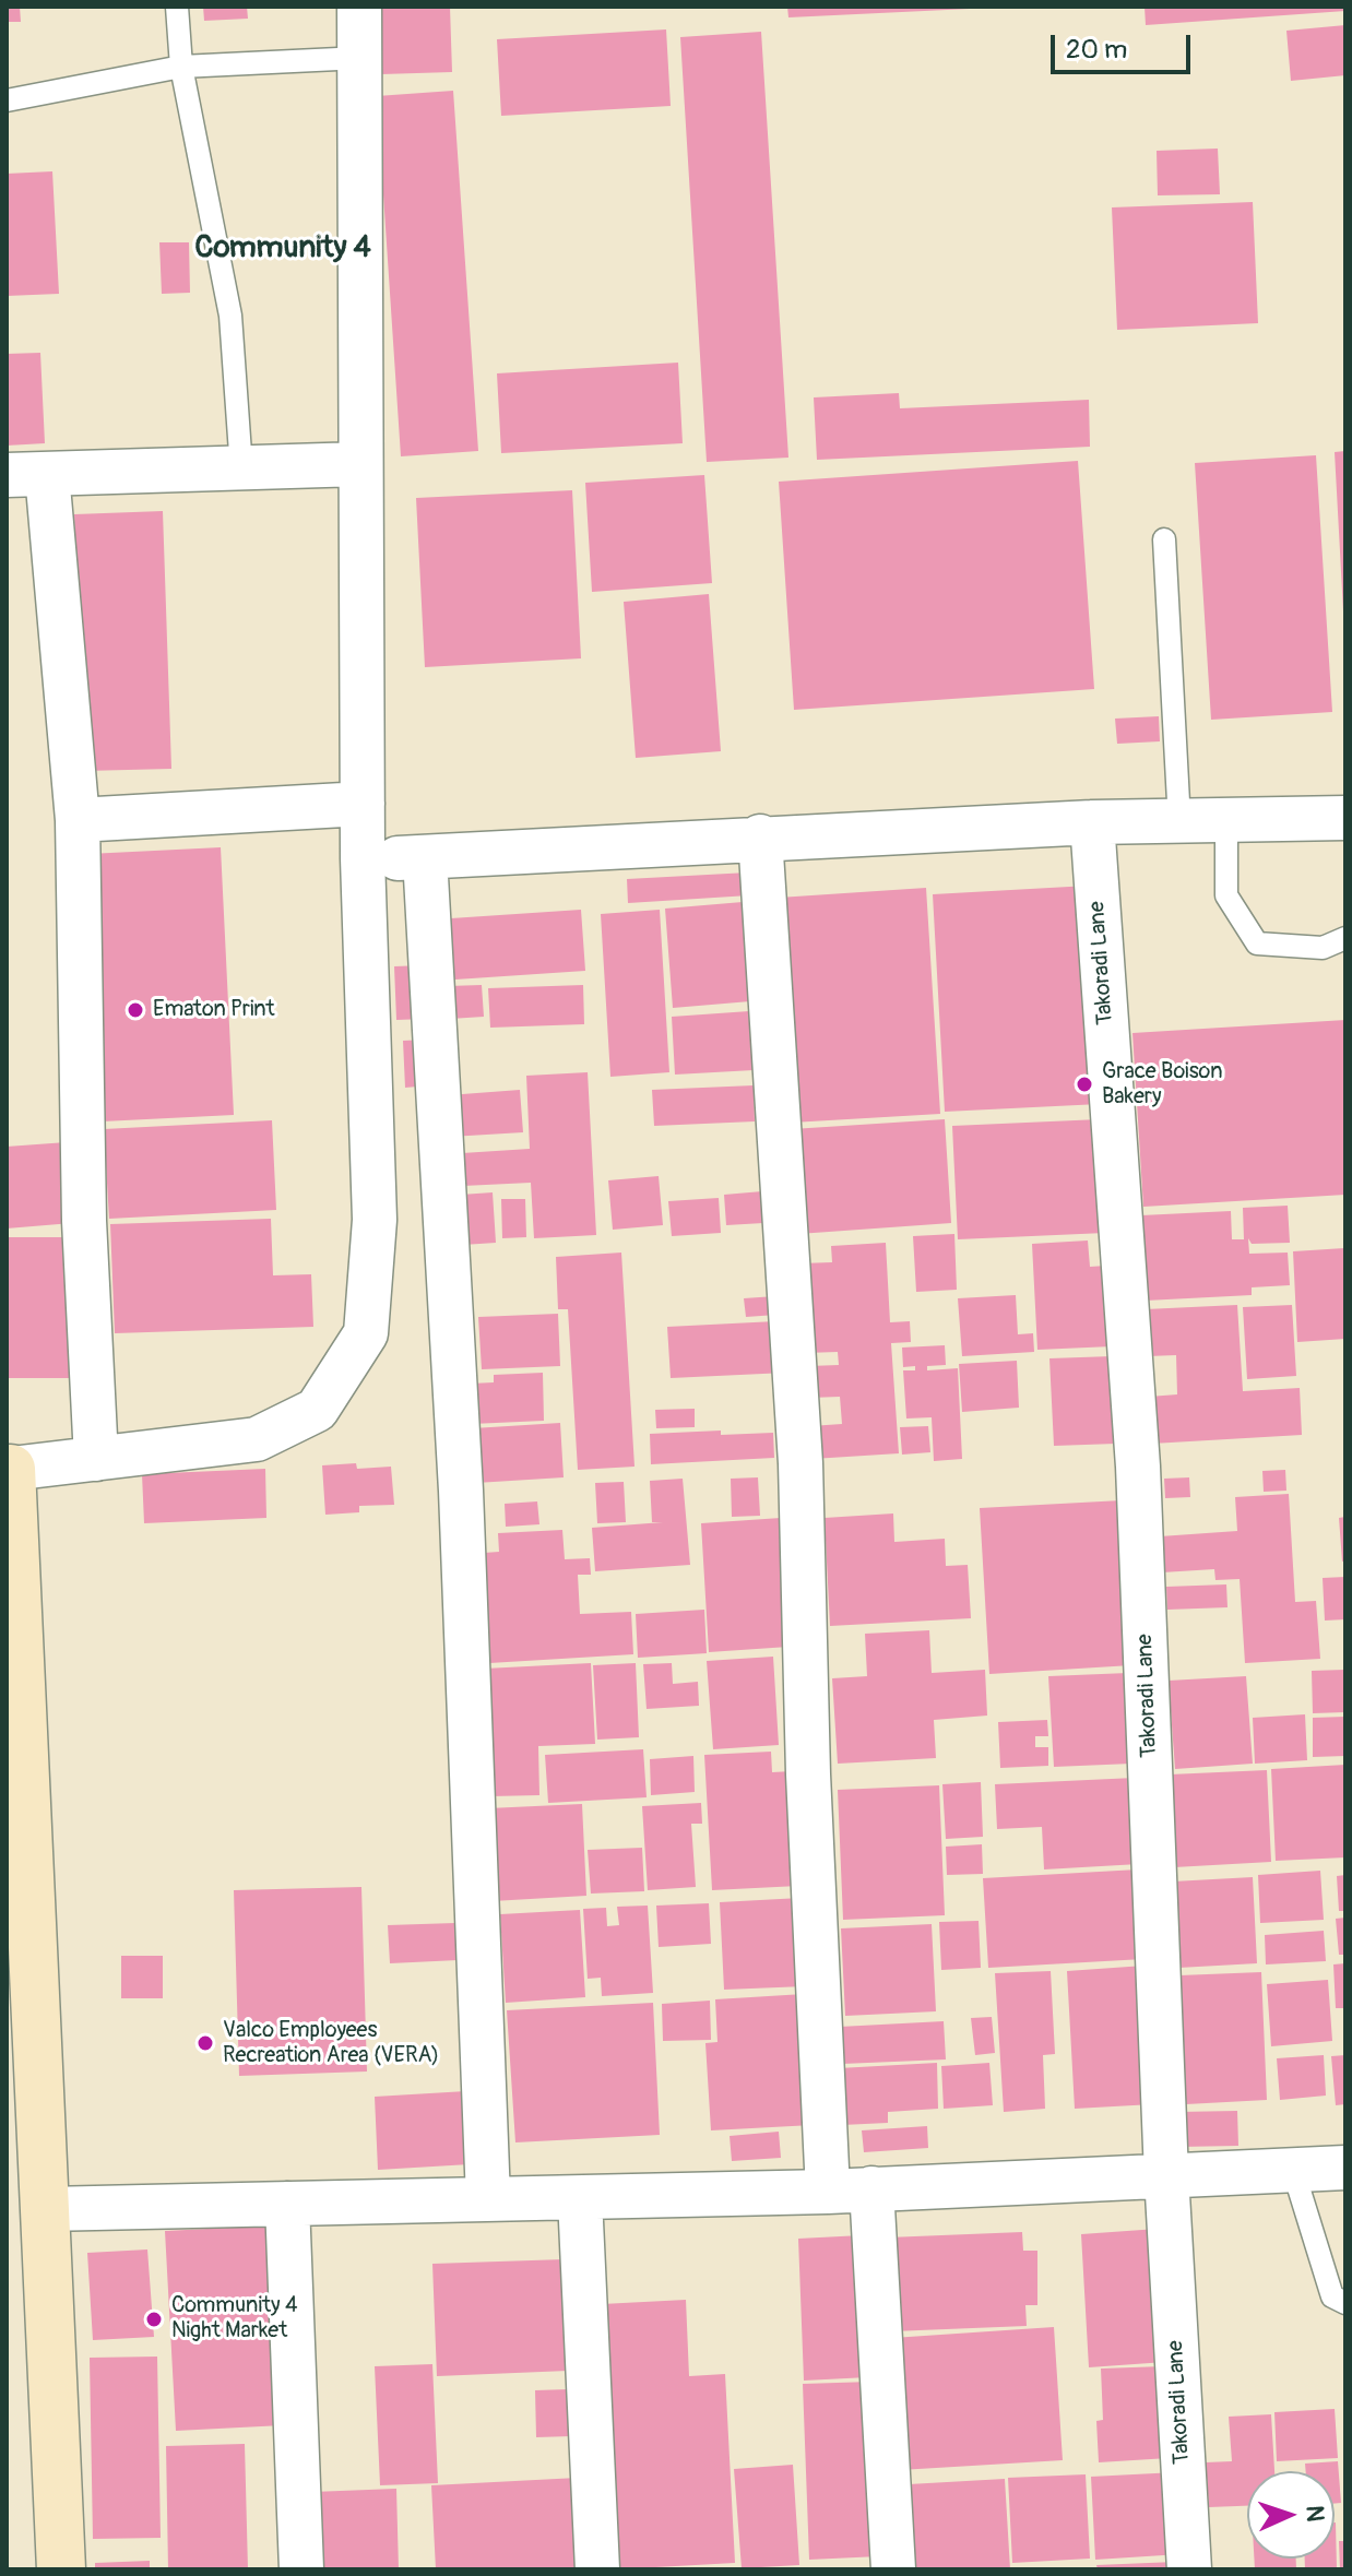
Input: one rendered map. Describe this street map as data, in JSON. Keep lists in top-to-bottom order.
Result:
{
  "streets": {
    "street": ["Takoradi Lane"]
  },
  "districts": ["Community 4"],
  "places": [
    "Ematon Print",
    "Grace Boison Bakery",
    "Valco Employees Recreation Area (VERA)",
    "Community 4 Night Market"
  ],
  "scale_bar": "20 m",
  "north": "right"
}
